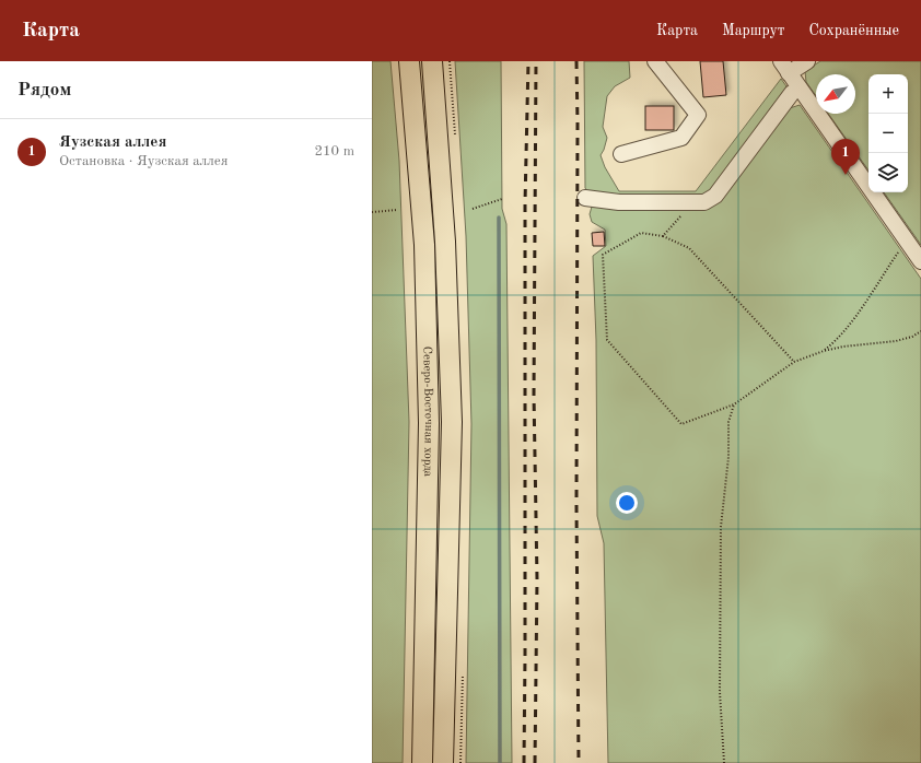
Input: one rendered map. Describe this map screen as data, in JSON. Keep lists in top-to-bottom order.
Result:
{
  "streets": {
    "main road": ["Северо-Восточная хорда"]
  },
  "north": "bottom left",
  "page": {
    "header": "Карта",
    "nav": ["Карта", "Маршрут", "Сохранённые"],
    "heading": "Рядом",
    "map_buttons": ["+", "−"],
    "list": [
      {
        "mark": "1",
        "name": "Яузская аллея",
        "note": "Остановка · Яузская аллея",
        "value": "210 m"
      }
    ],
    "pins": "1"
  }
}
